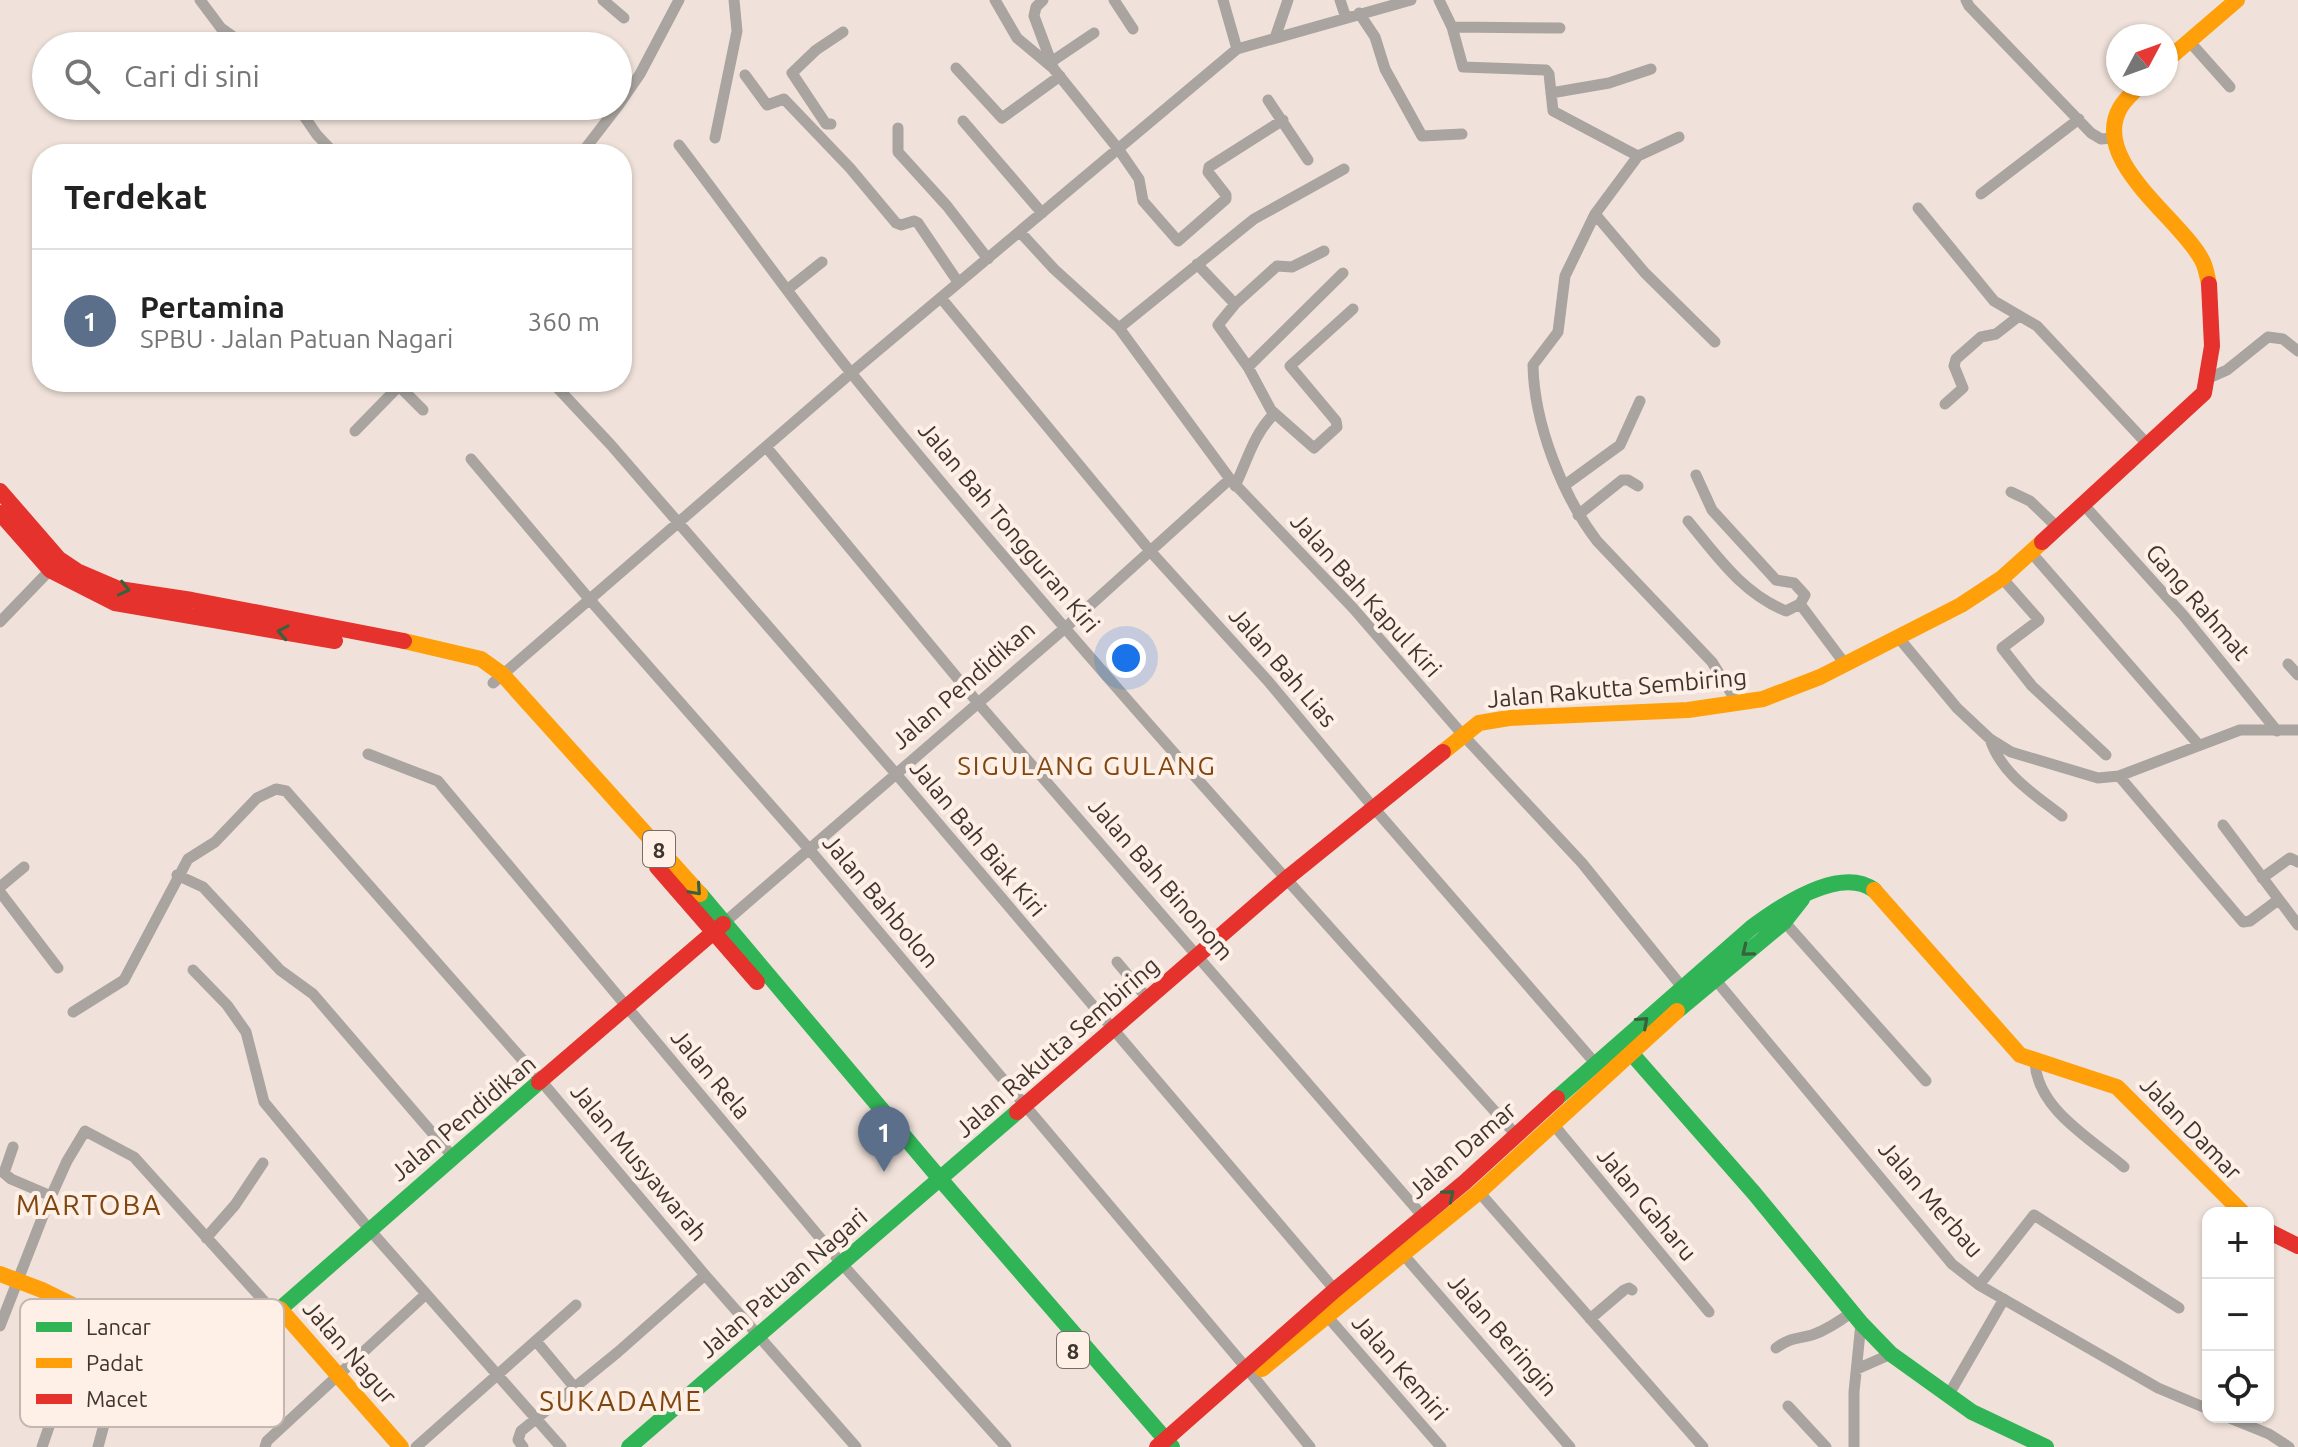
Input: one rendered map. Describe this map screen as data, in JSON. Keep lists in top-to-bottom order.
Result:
{
  "streets": {
    "main road": [
      "Jalan Pendidikan",
      "Jalan Rakutta Sembiring",
      "8",
      "Jalan Damar",
      "Jalan Patuan Nagari",
      "Jalan Nagur"
    ],
    "street": [
      "Jalan Bah Tongguran Kiri",
      "Jalan Bah Kapul Kiri",
      "Gang Rahmat",
      "Jalan Bah Lias",
      "Jalan Bah Biak Kiri",
      "Jalan Bah Binonom",
      "Jalan Bahbolon",
      "Jalan Rela",
      "Jalan Musyawarah",
      "Jalan Merbau",
      "Jalan Gaharu",
      "Jalan Beringin",
      "Jalan Kemiri"
    ]
  },
  "crossings": [
    ["Jalan Bah Tongguran Kiri", "Jalan Pendidikan"],
    ["Jalan Bah Tongguran Kiri", "Jalan Rakutta Sembiring"],
    ["Jalan Bah Tongguran Kiri", "Jalan Damar"],
    ["Jalan Bah Kapul Kiri", "Jalan Pendidikan"],
    ["Jalan Bah Kapul Kiri", "Jalan Rakutta Sembiring"],
    ["Jalan Bah Kapul Kiri", "Jalan Damar"],
    ["Gang Rahmat", "Jalan Rakutta Sembiring"],
    ["Jalan Bah Lias", "Jalan Pendidikan"],
    ["Jalan Bah Lias", "Jalan Rakutta Sembiring"],
    ["Jalan Bah Lias", "Jalan Damar"],
    ["Jalan Pendidikan", "Jalan Bah Biak Kiri"],
    ["Jalan Pendidikan", "8"],
    ["Jalan Pendidikan", "Jalan Bah Binonom"],
    ["Jalan Pendidikan", "Jalan Bahbolon"],
    ["Jalan Pendidikan", "Jalan Rela"],
    ["Jalan Pendidikan", "Jalan Musyawarah"],
    ["Jalan Rakutta Sembiring", "Jalan Bah Biak Kiri"],
    ["Jalan Rakutta Sembiring", "8"],
    ["Jalan Rakutta Sembiring", "Jalan Bah Binonom"],
    ["Jalan Rakutta Sembiring", "Jalan Bahbolon"],
    ["Jalan Rakutta Sembiring", "Jalan Patuan Nagari"],
    ["Jalan Bah Biak Kiri", "Jalan Damar"],
    ["8", "Jalan Damar"],
    ["8", "Jalan Patuan Nagari"],
    ["Jalan Bah Binonom", "Jalan Damar"],
    ["Jalan Bahbolon", "Jalan Damar"],
    ["Jalan Rela", "Jalan Patuan Nagari"],
    ["Jalan Damar", "Jalan Merbau"],
    ["Jalan Damar", "Jalan Gaharu"],
    ["Jalan Damar", "Jalan Beringin"],
    ["Jalan Damar", "Jalan Kemiri"],
    ["Jalan Musyawarah", "Jalan Patuan Nagari"]
  ],
  "districts": ["SIGULANG GULANG", "MARTOBA", "SUKADAME"],
  "legend": ["Lancar", "Padat", "Macet"],
  "north": "top right",
  "page": {
    "search": "Cari di sini",
    "heading": "Terdekat",
    "list": [
      {
        "mark": "1",
        "name": "Pertamina",
        "note": "SPBU · Jalan Patuan Nagari",
        "value": "360 m"
      }
    ],
    "pins": "1",
    "map_buttons": ["+", "−"]
  }
}
